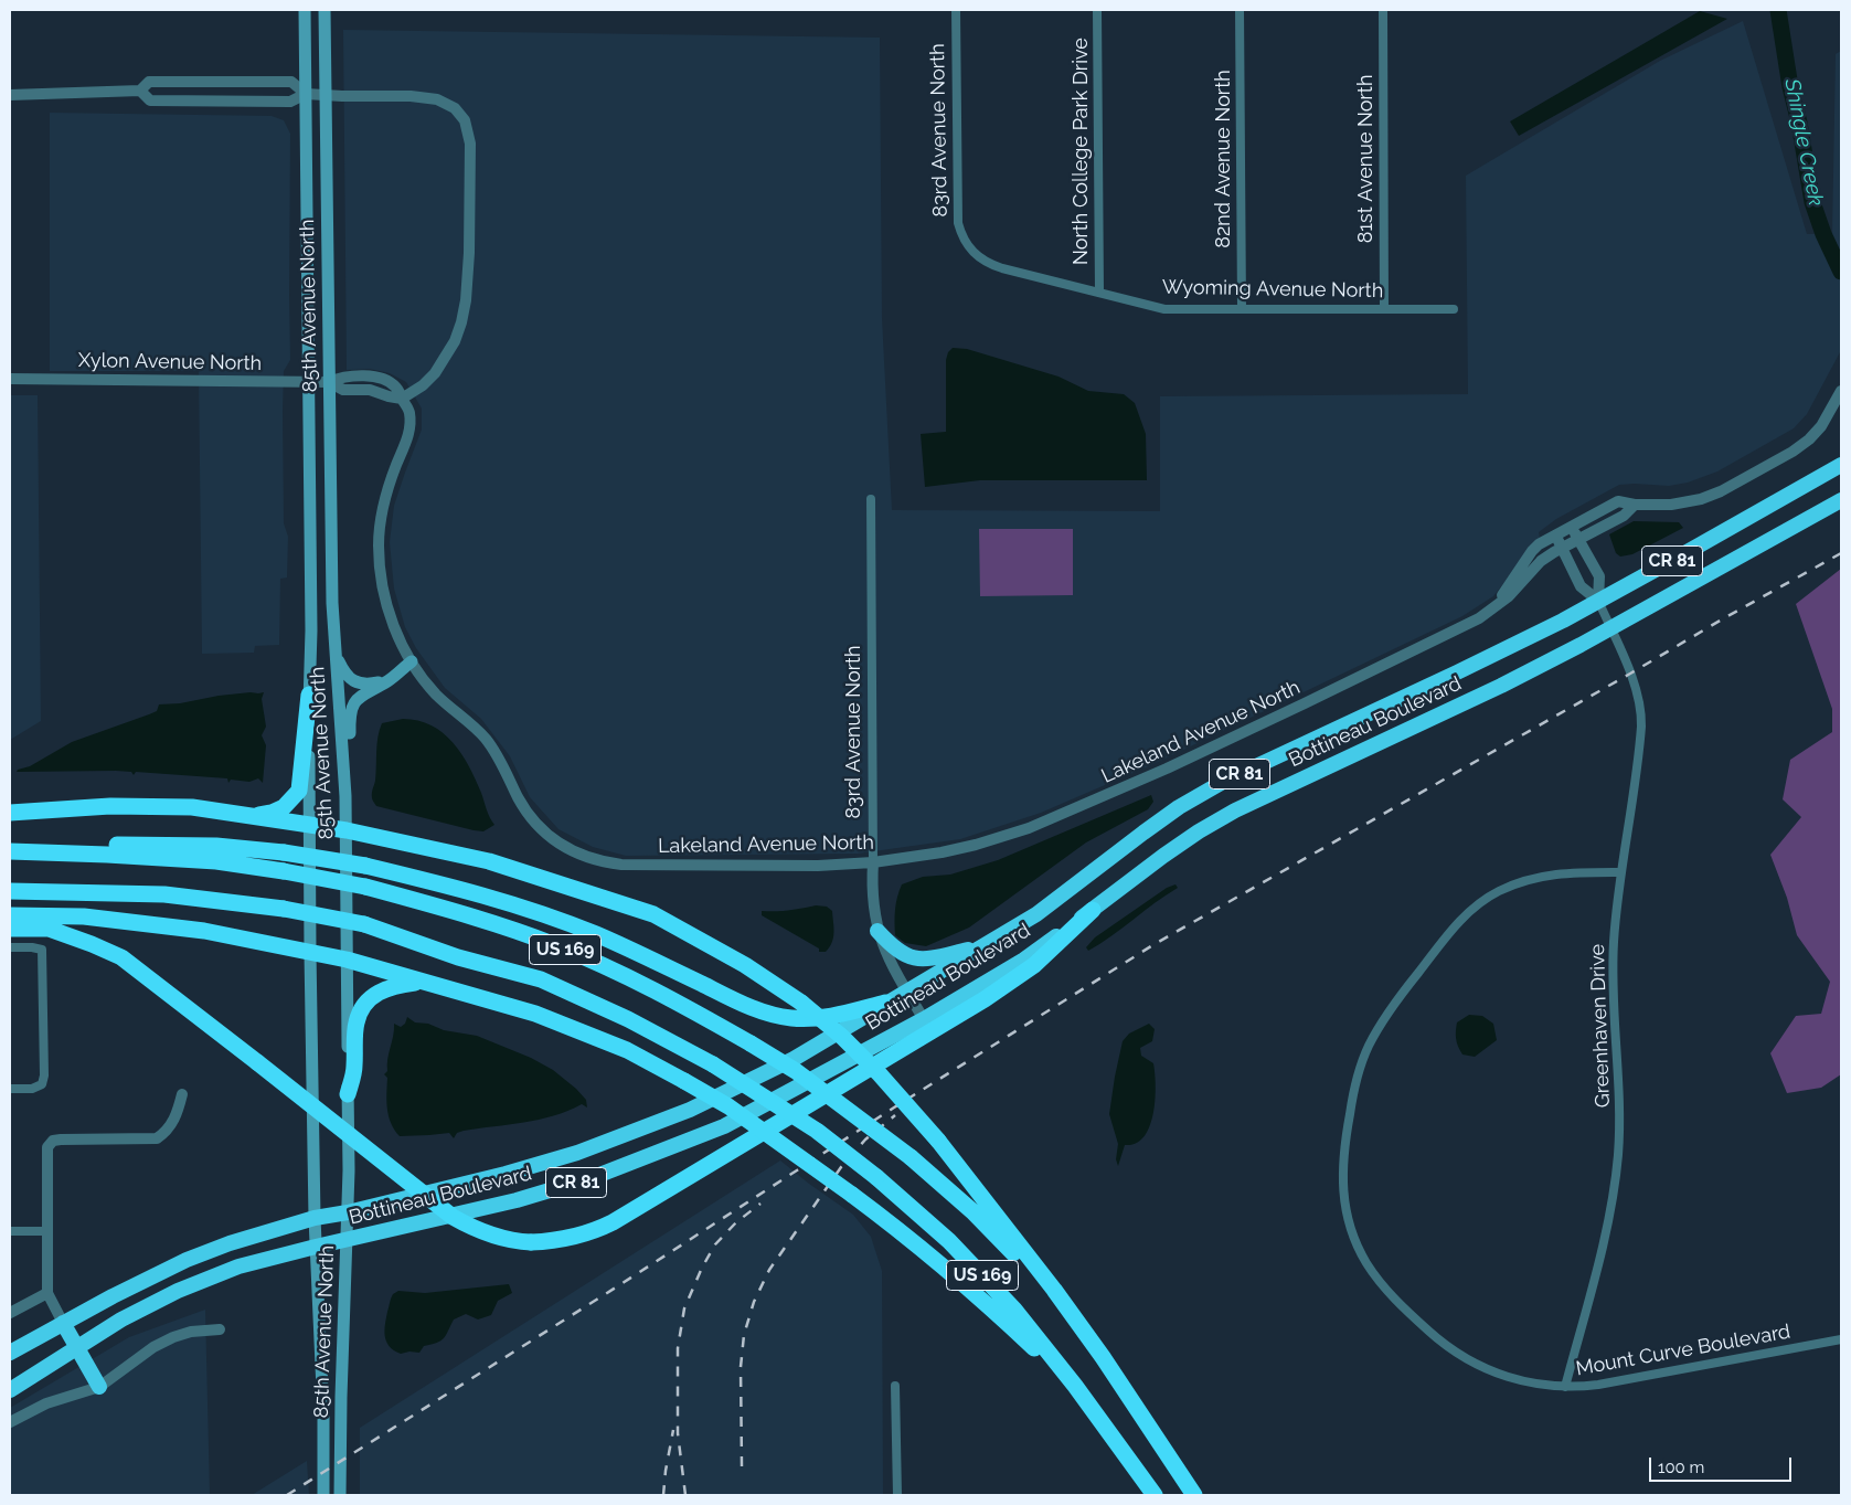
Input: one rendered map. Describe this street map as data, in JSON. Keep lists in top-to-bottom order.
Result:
{
  "streets": {
    "highway": ["CR 81", "Bottineau Boulevard", "US 169"],
    "main road": ["85th Avenue North"],
    "street": [
      "83rd Avenue North",
      "North College Park Drive",
      "82nd Avenue North",
      "81st Avenue North",
      "Wyoming Avenue North",
      "Xylon Avenue North",
      "Lakeland Avenue North",
      "Greenhaven Drive",
      "Mount Curve Boulevard"
    ]
  },
  "crossings": [
    ["83rd Avenue North", "Wyoming Avenue North"],
    ["83rd Avenue North", "Bottineau Boulevard"],
    ["83rd Avenue North", "Lakeland Avenue North"],
    ["North College Park Drive", "Wyoming Avenue North"],
    ["82nd Avenue North", "Wyoming Avenue North"],
    ["81st Avenue North", "Wyoming Avenue North"],
    ["85th Avenue North", "Xylon Avenue North"],
    ["85th Avenue North", "Bottineau Boulevard"],
    ["CR 81", "Bottineau Boulevard"],
    ["Bottineau Boulevard", "Greenhaven Drive"],
    ["Greenhaven Drive", "Mount Curve Boulevard"]
  ],
  "water": ["Shingle Creek"],
  "scale_bar": "100 m"
}
